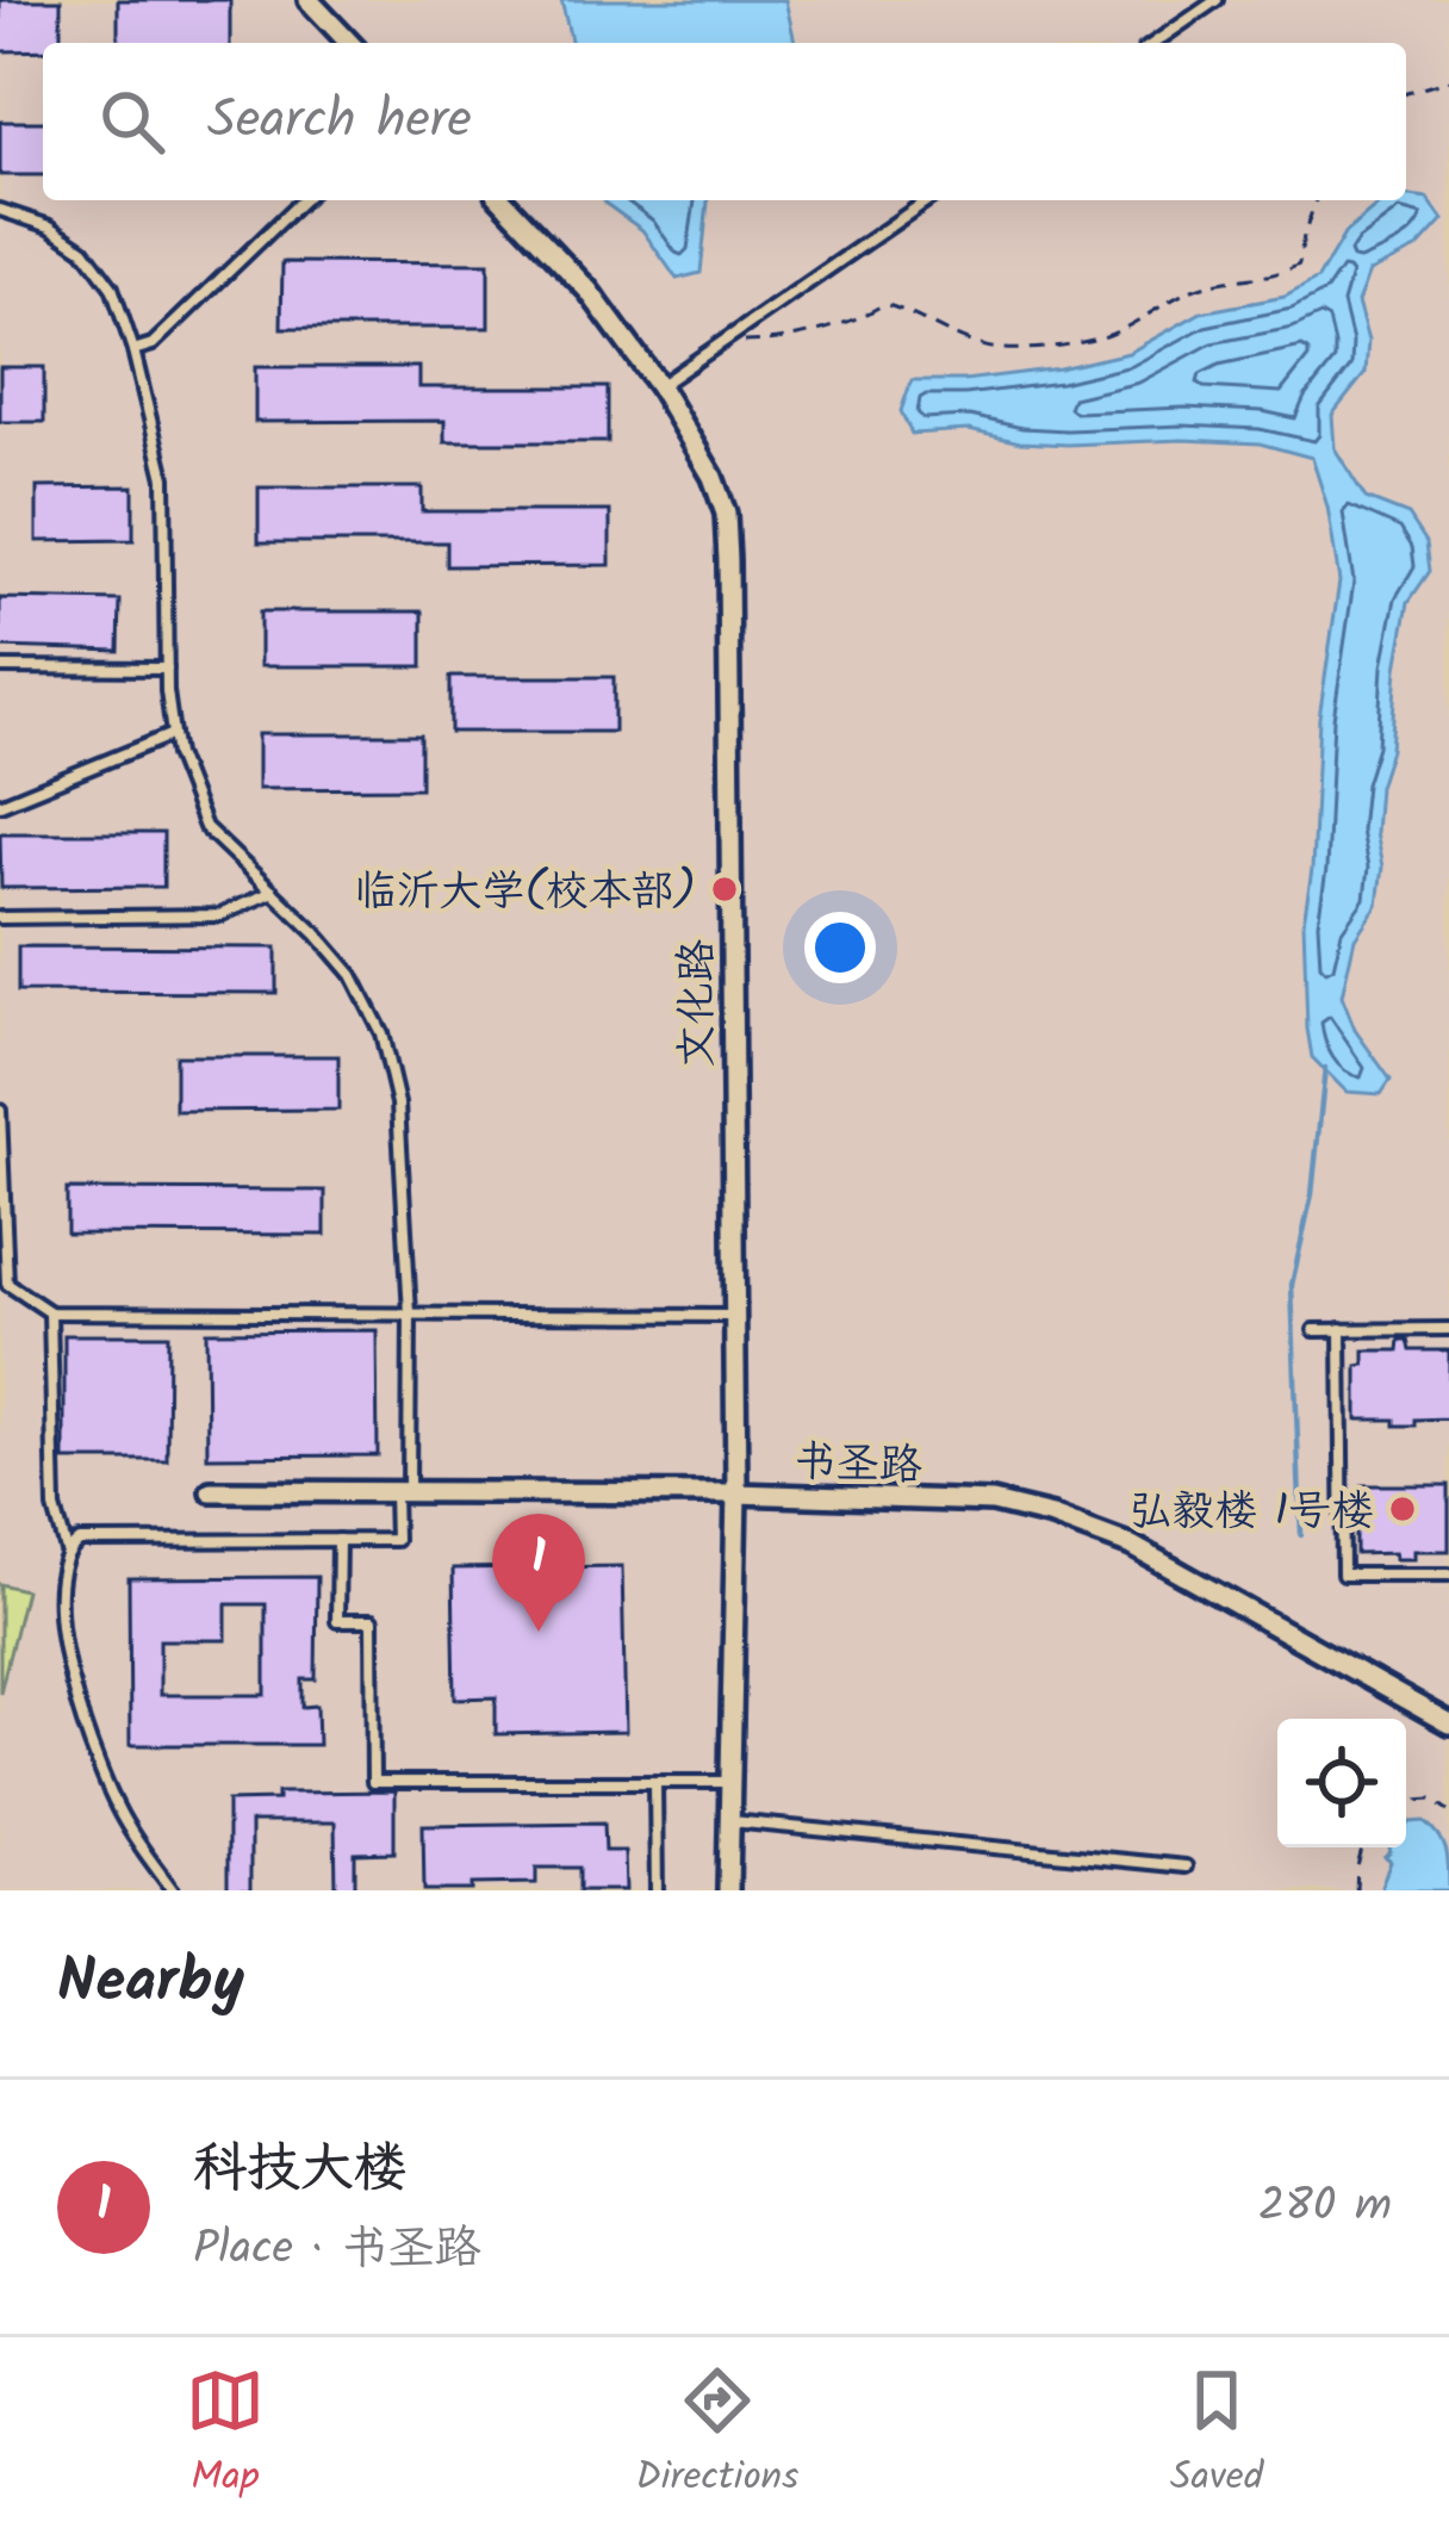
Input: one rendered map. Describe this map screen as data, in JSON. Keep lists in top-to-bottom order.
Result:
{
  "streets": {
    "street": ["文化路", "书圣路"]
  },
  "crossings": [
    ["文化路", "书圣路"]
  ],
  "places": ["临沂大学(校本部)", "弘毅楼 1号楼"],
  "page": {
    "search": "Search here",
    "pins": "1",
    "heading": "Nearby",
    "list": [
      {
        "mark": "1",
        "name": "科技大楼",
        "note": "Place · 书圣路",
        "value": "280 m"
      }
    ],
    "nav": ["Map", "Directions", "Saved"]
  }
}
